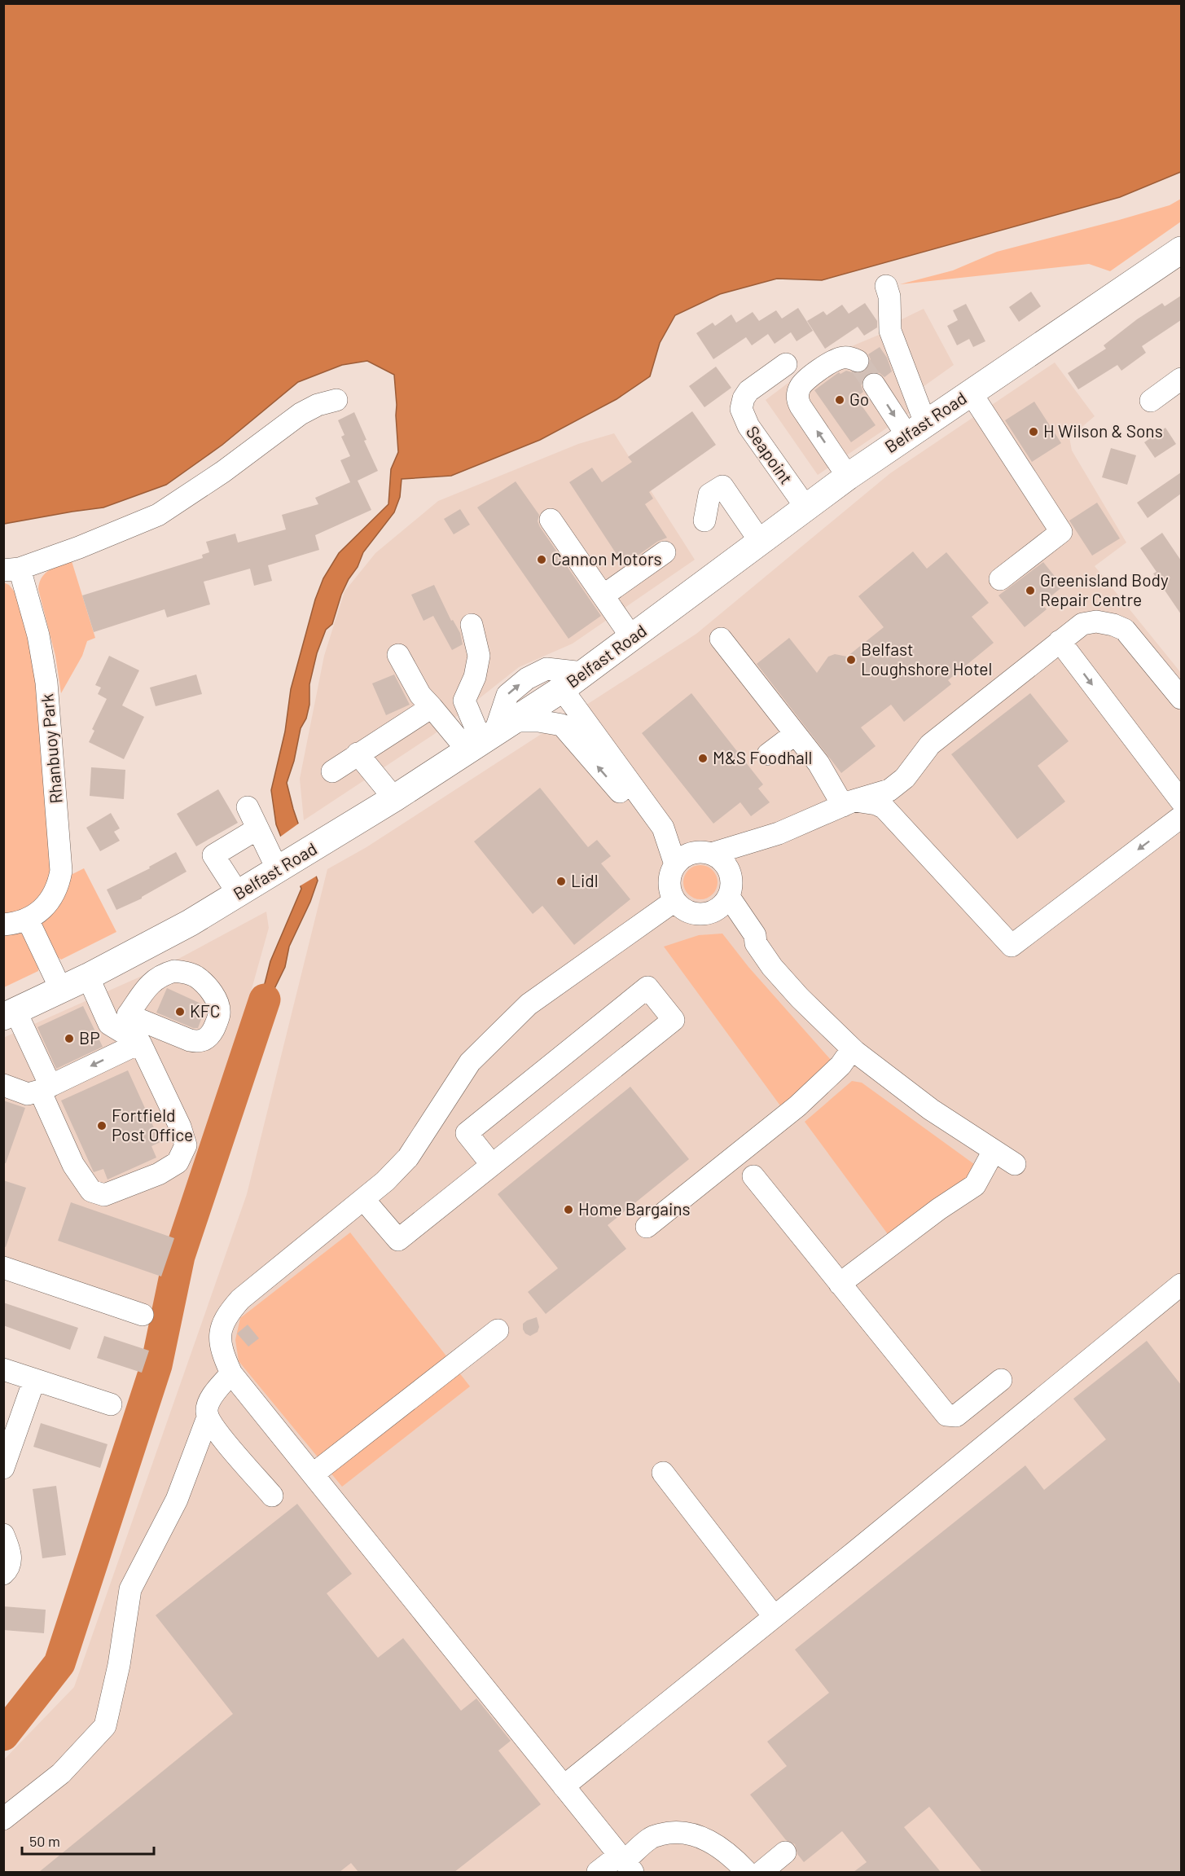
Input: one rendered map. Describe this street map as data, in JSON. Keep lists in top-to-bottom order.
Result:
{
  "streets": {
    "highway": ["Belfast Road"],
    "street": ["Seapoint", "Rhanbuoy Park"]
  },
  "crossings": [
    ["Belfast Road", "Seapoint"]
  ],
  "places": [
    "Go",
    "H Wilson & Sons",
    "Cannon Motors",
    "Greenisland Body Repair Centre",
    "Belfast Loughshore Hotel",
    "M&S Foodhall",
    "Lidl",
    "KFC",
    "BP",
    "Fortfield Post Office",
    "Home Bargains"
  ],
  "scale_bar": "50 m"
}
